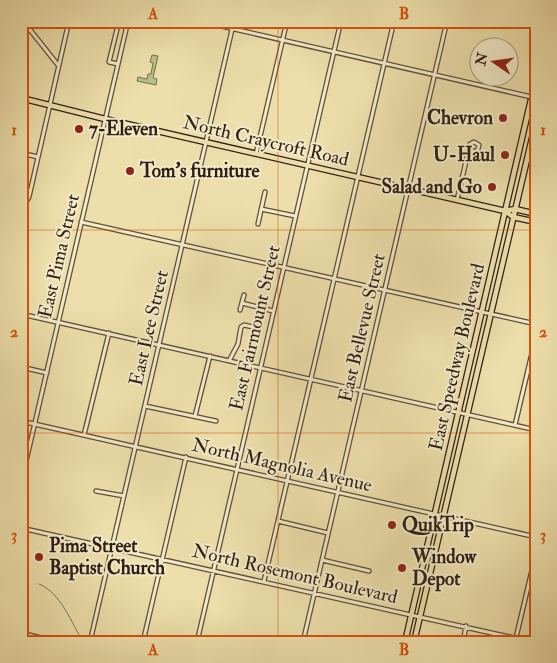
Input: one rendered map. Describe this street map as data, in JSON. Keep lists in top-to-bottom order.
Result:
{
  "streets": {
    "main road": ["North Craycroft Road", "East Speedway Boulevard"],
    "street": [
      "East Pima Street",
      "East Lee Street",
      "East Fairmount Street",
      "East Bellevue Street",
      "North Magnolia Avenue",
      "North Rosemont Boulevard"
    ]
  },
  "crossings": [
    ["North Craycroft Road", "East Pima Street"],
    ["North Craycroft Road", "East Lee Street"],
    ["North Craycroft Road", "East Fairmount Street"],
    ["North Craycroft Road", "East Bellevue Street"],
    ["North Craycroft Road", "East Speedway Boulevard"],
    ["East Pima Street", "North Magnolia Avenue"],
    ["East Lee Street", "North Magnolia Avenue"],
    ["East Lee Street", "North Rosemont Boulevard"],
    ["East Fairmount Street", "North Magnolia Avenue"],
    ["East Fairmount Street", "North Rosemont Boulevard"],
    ["East Bellevue Street", "North Magnolia Avenue"],
    ["East Bellevue Street", "North Rosemont Boulevard"],
    ["East Speedway Boulevard", "North Magnolia Avenue"],
    ["East Speedway Boulevard", "North Rosemont Boulevard"]
  ],
  "places": [
    "Chevron",
    "7-Eleven",
    "U-Haul",
    "Tom's furniture",
    "Salad and Go",
    "QuikTrip",
    "Pima Street Baptist Church",
    "Window Depot"
  ],
  "north": "left",
  "grid": {
    "columns": ["A", "B"],
    "rows": ["1", "2", "3"]
  }
}
